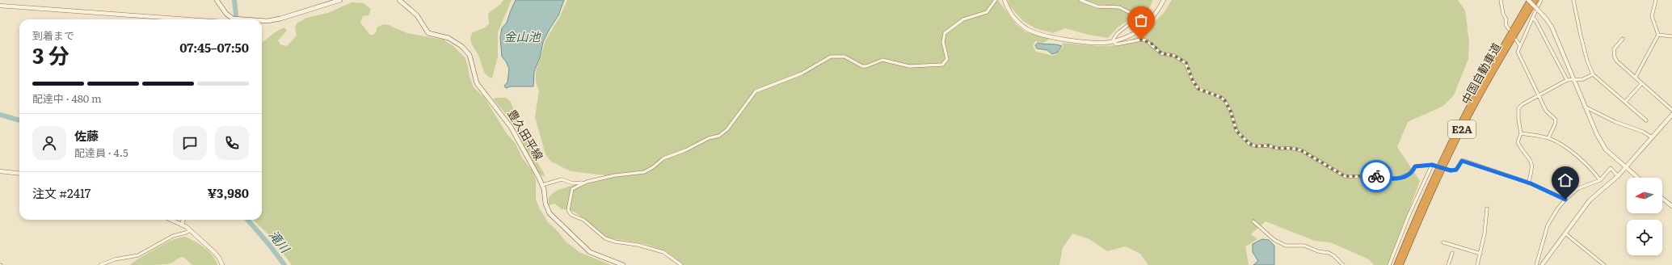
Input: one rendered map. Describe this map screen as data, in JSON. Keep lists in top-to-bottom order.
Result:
{
  "streets": {
    "highway": ["中国自動車道", "E2A"],
    "main road": ["豊久田平線"]
  },
  "water": ["金山池", "滝川"],
  "north": "left",
  "page": {
    "heading": ["3 分", "到着まで", "07:45–07:50"],
    "panel": [
      "佐藤",
      "配達員 · 4.5",
      "注文 #2417",
      "¥3,980"
    ],
    "bar": "配達中 · 480 m"
  }
}
